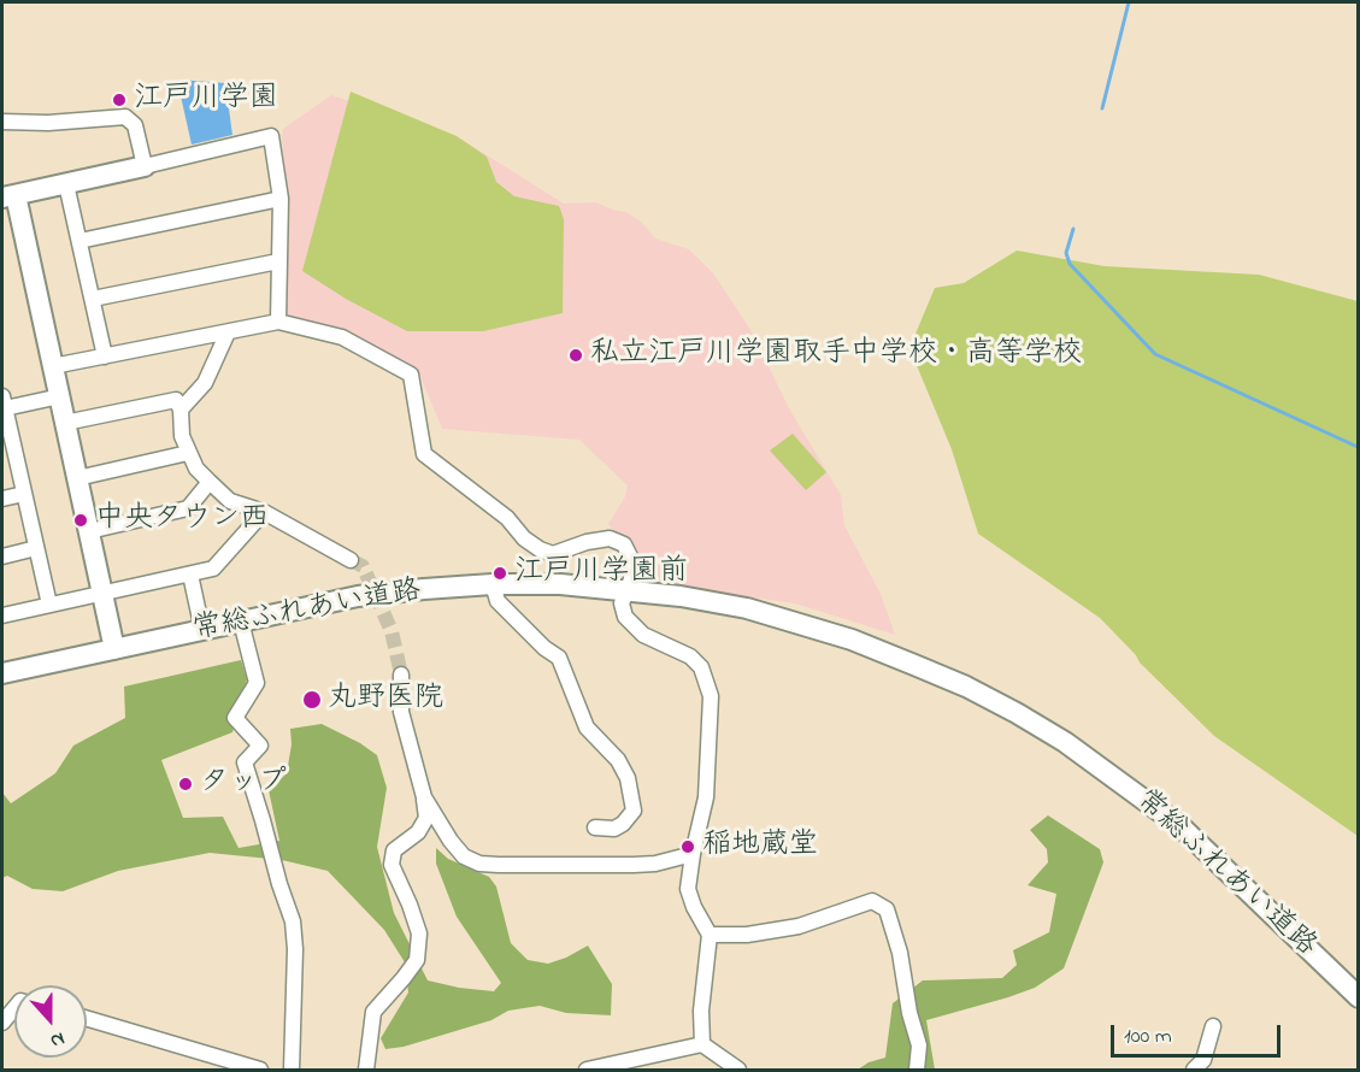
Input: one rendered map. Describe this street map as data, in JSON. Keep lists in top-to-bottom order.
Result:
{
  "streets": {
    "street": ["常総ふれあい道路"]
  },
  "places": [
    "江戸川学園",
    "私立江戸川学園取手中学校・高等学校",
    "中央タウン西",
    "江戸川学園前",
    "丸野医院",
    "タップ",
    "稲地蔵堂"
  ],
  "scale_bar": "100 m",
  "north": "bottom"
}
